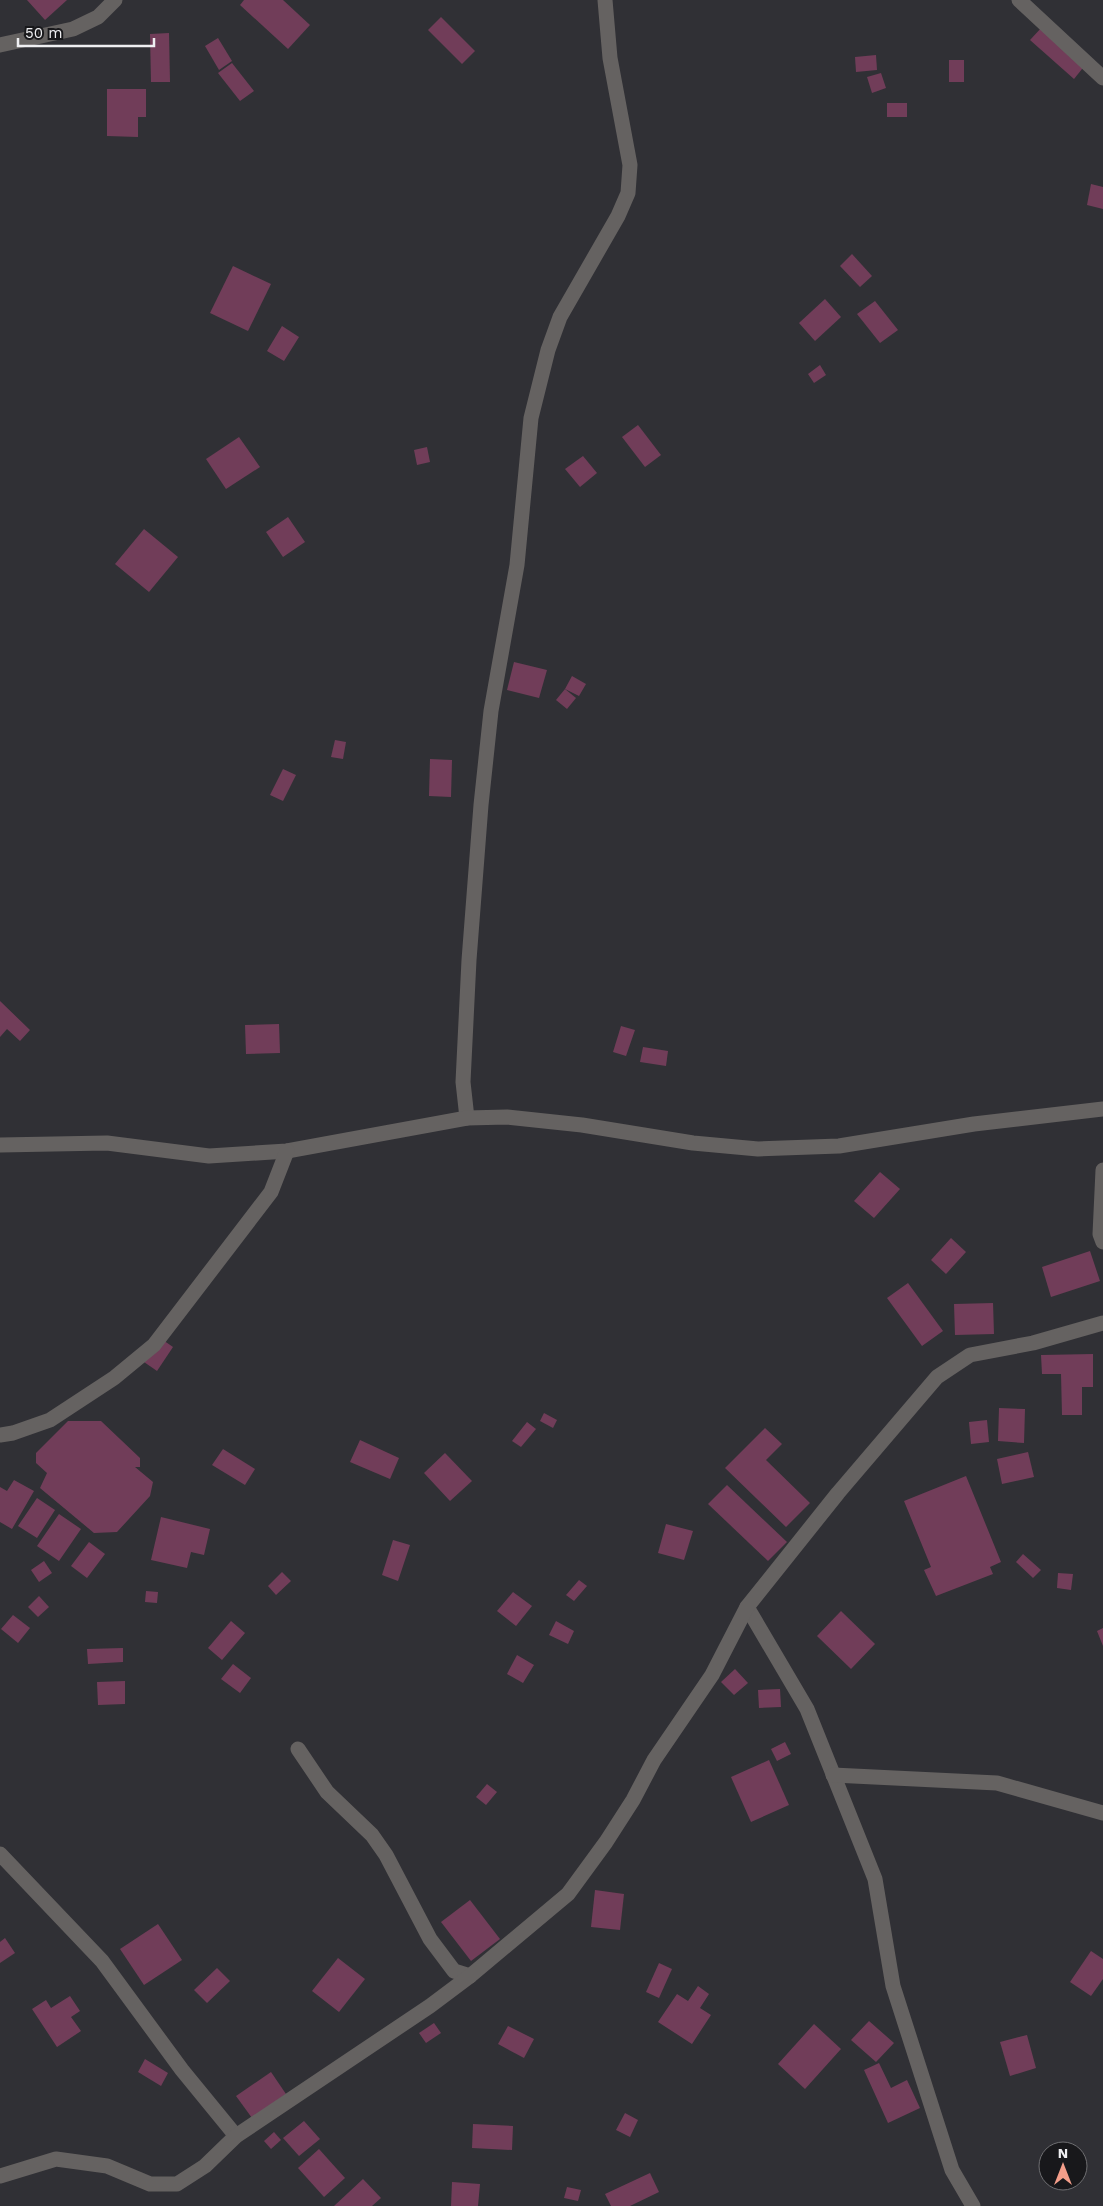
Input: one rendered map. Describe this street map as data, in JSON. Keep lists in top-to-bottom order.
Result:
{
  "scale_bar": "50 m",
  "north": "top"
}
